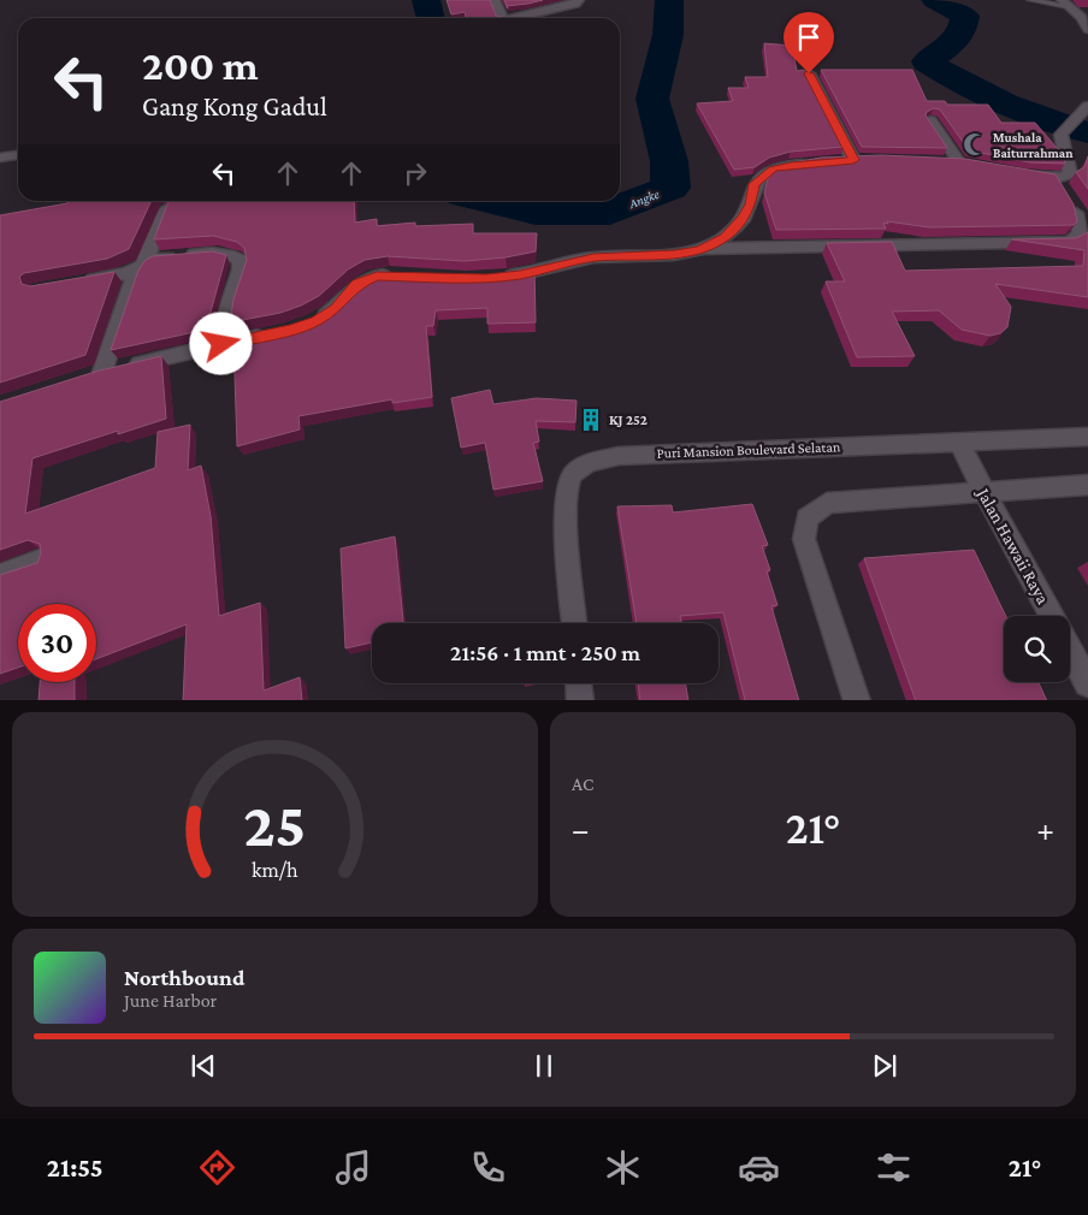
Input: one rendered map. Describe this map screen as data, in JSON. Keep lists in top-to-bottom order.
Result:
{
  "streets": {
    "street": ["Puri Mansion Boulevard Selatan", "Jalan Hawaii Raya"]
  },
  "crossings": [
    ["Puri Mansion Boulevard Selatan", "Jalan Hawaii Raya"]
  ],
  "water": ["Angke"],
  "places": {
    "mosque": ["Mushala Baiturrahman"],
    "building": ["KJ 252"]
  },
  "page": {
    "turn": ["200 m", "Gang Kong Gadul"],
    "limit": "30",
    "trip": "21:56 · 1 mnt · 250 m",
    "tile": "AC",
    "heat": ["−", "21°", "+"],
    "song": ["Northbound", "June Harbor"],
    "tabs": ["21:55", "21°"],
    "gauge": ["25", "km/h"]
  }
}
